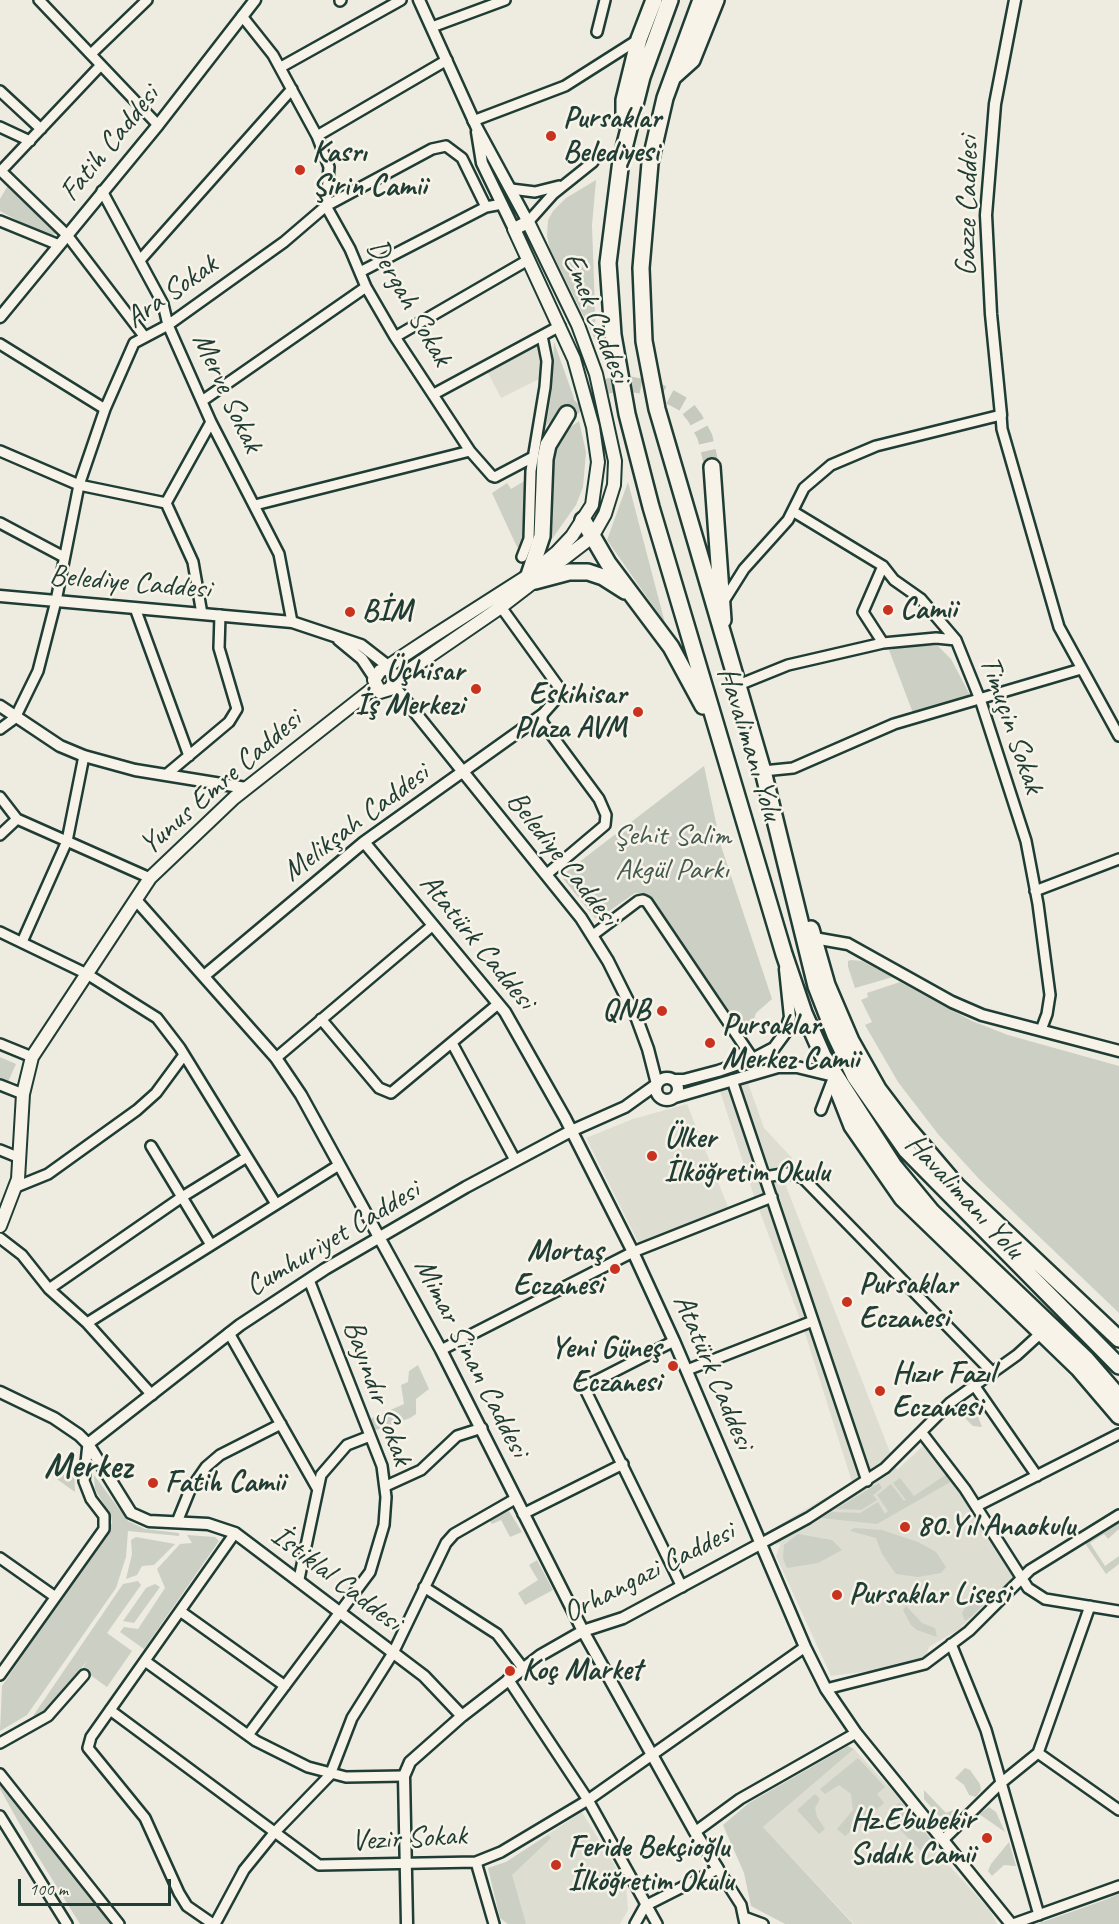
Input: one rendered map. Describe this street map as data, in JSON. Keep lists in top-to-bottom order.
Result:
{
  "streets": {
    "highway": ["Havalimanı Yolu"],
    "main road": ["Emek Caddesi", "Yunus Emre Caddesi"],
    "street": [
      "Fatih Caddesi",
      "Gazze Caddesi",
      "Ara Sokak",
      "Dergah Sokak",
      "Merve Sokak",
      "Belediye Caddesi",
      "Timuçin Sokak",
      "Melikşah Caddesi",
      "Atatürk Caddesi",
      "Cumhuriyet Caddesi",
      "Mimar Sinan Caddesi",
      "Bayındır Sokak",
      "Orhangazi Caddesi",
      "İstiklal Caddesi",
      "Vezir Sokak"
    ]
  },
  "crossings": [
    ["Fatih Caddesi", "Merve Sokak"],
    ["Ara Sokak", "Dergah Sokak"],
    ["Ara Sokak", "Merve Sokak"],
    ["Ara Sokak", "Belediye Caddesi"],
    ["Merve Sokak", "Belediye Caddesi"],
    ["Belediye Caddesi", "Yunus Emre Caddesi"],
    ["Belediye Caddesi", "Melikşah Caddesi"],
    ["Yunus Emre Caddesi", "Mimar Sinan Caddesi"],
    ["Melikşah Caddesi", "Atatürk Caddesi"],
    ["Melikşah Caddesi", "Mimar Sinan Caddesi"],
    ["Atatürk Caddesi", "Cumhuriyet Caddesi"],
    ["Atatürk Caddesi", "Orhangazi Caddesi"],
    ["Atatürk Caddesi", "Vezir Sokak"],
    ["Cumhuriyet Caddesi", "Mimar Sinan Caddesi"],
    ["Cumhuriyet Caddesi", "Bayındır Sokak"],
    ["Cumhuriyet Caddesi", "İstiklal Caddesi"],
    ["Mimar Sinan Caddesi", "Orhangazi Caddesi"],
    ["Mimar Sinan Caddesi", "Vezir Sokak"],
    ["Bayındır Sokak", "İstiklal Caddesi"],
    ["Orhangazi Caddesi", "İstiklal Caddesi"]
  ],
  "districts": ["Merkez"],
  "parks": ["Şehit Salim Akgül Parkı"],
  "places": [
    "Pursaklar Belediyesi",
    "Kasrı Şirin Camii",
    "Camii",
    "BİM",
    "Üçhisar İş Merkezi",
    "Eskihisar Plaza AVM",
    "QNB",
    "Pursaklar Merkez Camii",
    "Ülker İlköğretim Okulu",
    "Mortaş Eczanesi",
    "Pursaklar Eczanesi",
    "Yeni Güneş Eczanesi",
    "Hızır Fazıl Eczanesi",
    "Fatih Camii",
    "80.Yıl Anaokulu",
    "Pursaklar Lisesi",
    "Koç Market",
    "Hz.Ebubekir Sıddık Camii",
    "Feride Bekçioğlu İlköğretim Okulu"
  ],
  "scale_bar": "100 m"
}
